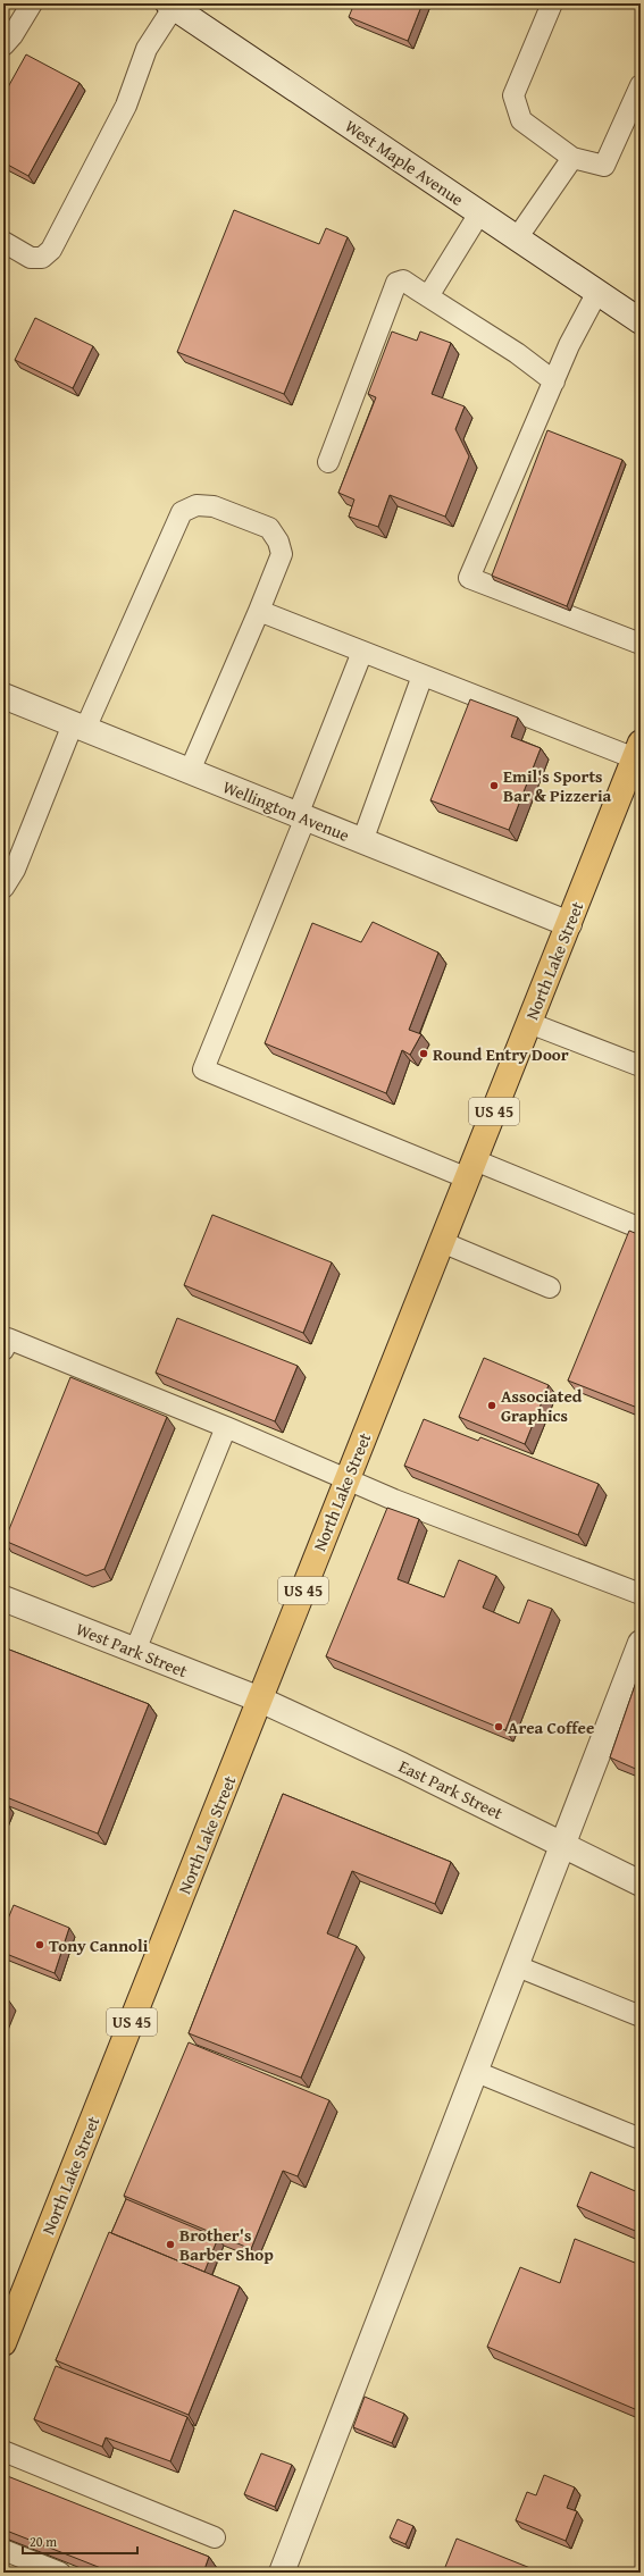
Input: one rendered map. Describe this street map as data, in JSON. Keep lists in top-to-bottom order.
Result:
{
  "streets": {
    "main road": ["North Lake Street", "US 45"],
    "street": [
      "West Maple Avenue",
      "Wellington Avenue",
      "West Park Street",
      "East Park Street"
    ]
  },
  "crossings": [
    ["Wellington Avenue", "North Lake Street"],
    ["North Lake Street", "West Park Street"],
    ["North Lake Street", "East Park Street"],
    ["West Park Street", "East Park Street"]
  ],
  "places": [
    "Emil's Sports Bar & Pizzeria",
    "Round Entry Door",
    "Associated Graphics",
    "Area Coffee",
    "Tony Cannoli",
    "Brother's Barber Shop"
  ],
  "scale_bar": "20 m"
}
